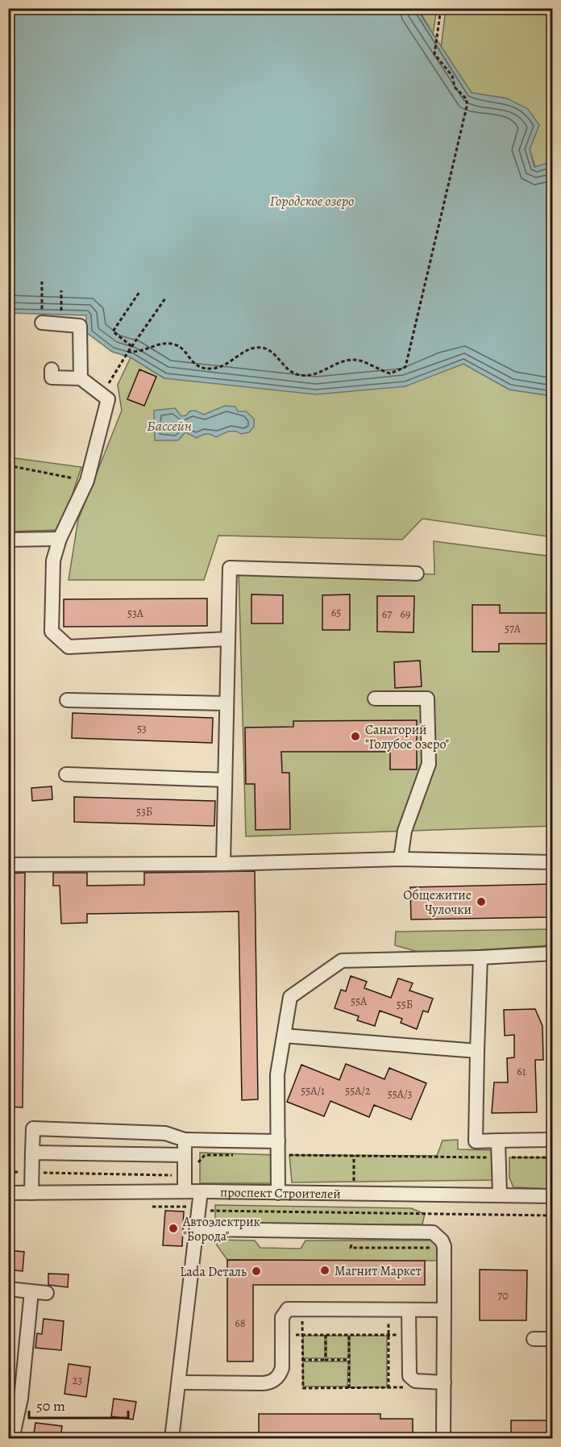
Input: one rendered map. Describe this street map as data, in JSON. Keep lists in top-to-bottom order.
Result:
{
  "streets": {
    "street": ["проспект Строителей"]
  },
  "water": ["Городское озеро", "Бассейн"],
  "places": [
    "Санаторий \"Голубое озеро\"",
    "Общежитие Чулочки",
    "Автоэлектрик \"Борода\"",
    "Магнит Маркет",
    "Lada Dеталь"
  ],
  "house_numbers": [
    "65",
    "53А",
    "67",
    "69",
    "57А",
    "53",
    "53Б",
    "55А",
    "55Б",
    "61",
    "55А/1",
    "55А/2",
    "55А/3",
    "70",
    "68",
    "23"
  ],
  "scale_bar": "50 m"
}
